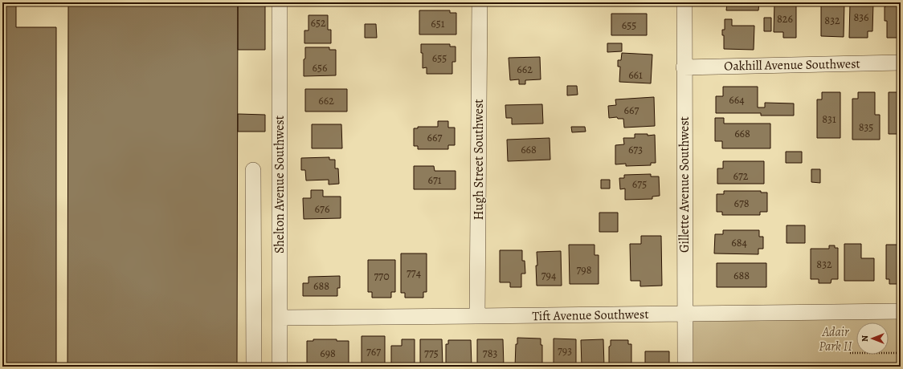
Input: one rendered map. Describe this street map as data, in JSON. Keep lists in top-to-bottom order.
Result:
{
  "streets": {
    "street": [
      "Oakhill Avenue Southwest",
      "Hugh Street Southwest",
      "Shelton Avenue Southwest",
      "Gillette Avenue Southwest",
      "Tift Avenue Southwest"
    ]
  },
  "crossings": [
    ["Oakhill Avenue Southwest", "Gillette Avenue Southwest"],
    ["Hugh Street Southwest", "Tift Avenue Southwest"],
    ["Shelton Avenue Southwest", "Tift Avenue Southwest"],
    ["Gillette Avenue Southwest", "Tift Avenue Southwest"]
  ],
  "parks": ["Adair Park II"],
  "house_numbers": [
    "836",
    "826",
    "832",
    "652",
    "651",
    "655",
    "655",
    "656",
    "662",
    "661",
    "664",
    "662",
    "667",
    "831",
    "835",
    "668",
    "667",
    "668",
    "673",
    "672",
    "671",
    "675",
    "678",
    "676",
    "684",
    "832",
    "798",
    "774",
    "794",
    "688",
    "770",
    "688",
    "793",
    "767",
    "698",
    "775",
    "783"
  ],
  "north": "left"
}
